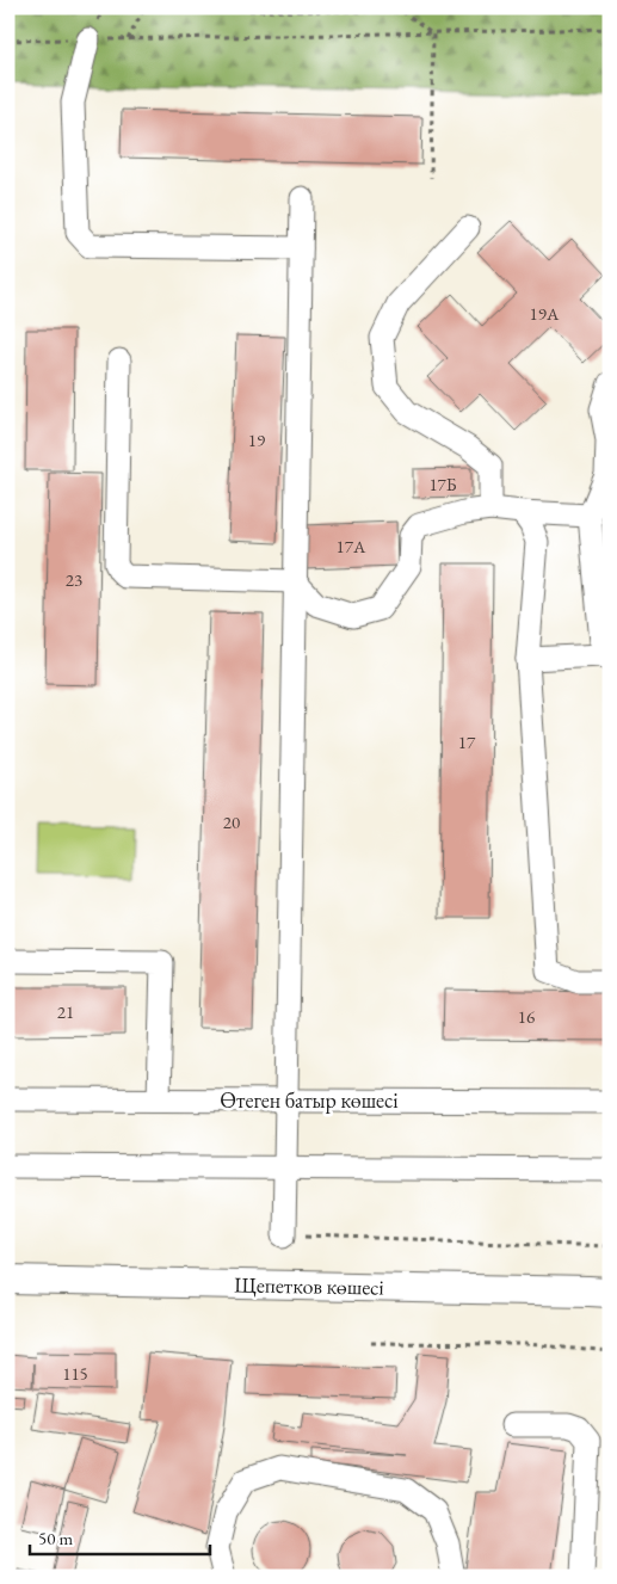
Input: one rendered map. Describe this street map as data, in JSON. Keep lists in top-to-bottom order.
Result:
{
  "streets": {
    "main road": ["Щепетков көшесі"],
    "street": ["Өтеген батыр көшесі"]
  },
  "house_numbers": [
    "19А",
    "19",
    "17Б",
    "17А",
    "23",
    "17",
    "20",
    "21",
    "16",
    "115"
  ],
  "scale_bar": "50 m"
}
